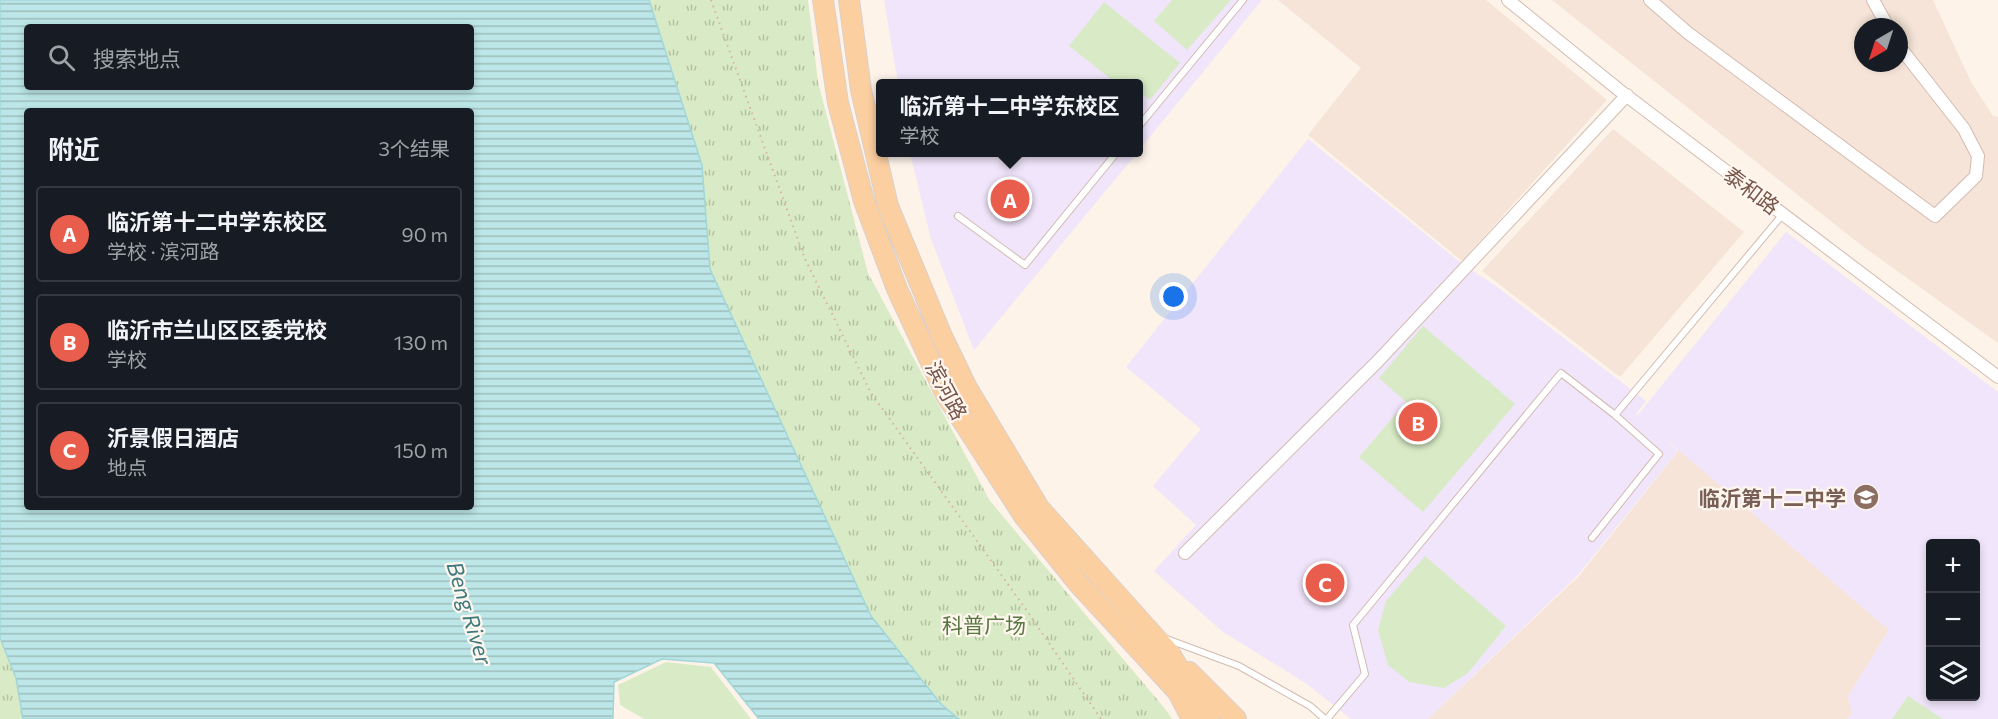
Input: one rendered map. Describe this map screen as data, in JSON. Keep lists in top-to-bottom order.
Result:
{
  "streets": {
    "main road": ["滨河路"],
    "street": ["泰和路"]
  },
  "water": ["Beng River"],
  "parks": ["科普广场"],
  "places": {
    "school or university": ["临沂第十二中学"]
  },
  "north": "bottom left",
  "page": {
    "search": "搜索地点",
    "popup": ["临沂第十二中学东校区", "学校"],
    "heading": ["附近", "3个结果"],
    "pins": ["A", "B", "C"],
    "list": [
      {
        "mark": "A",
        "name": "临沂第十二中学东校区",
        "note": "学校 · 滨河路",
        "value": "90 m"
      },
      {
        "mark": "B",
        "name": "临沂市兰山区区委党校",
        "note": "学校",
        "value": "130 m"
      },
      {
        "mark": "C",
        "name": "沂景假日酒店",
        "note": "地点",
        "value": "150 m"
      }
    ],
    "map_buttons": ["+", "−"]
  }
}
